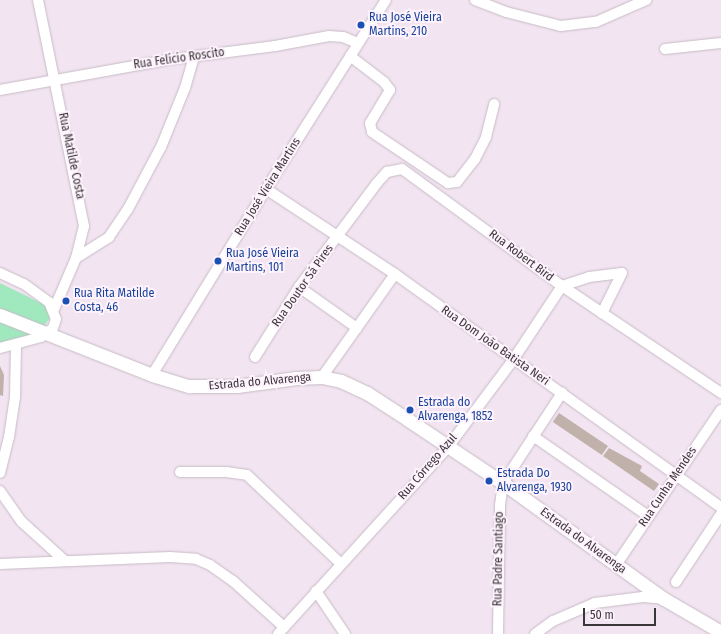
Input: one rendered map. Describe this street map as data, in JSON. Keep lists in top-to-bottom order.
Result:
{
  "streets": {
    "main road": ["Estrada do Alvarenga"],
    "street": [
      "Rua Felício Roscito",
      "Rua Matilde Costa",
      "Rua José Vieira Martins",
      "Rua Robert Bird",
      "Rua Doutor Sá Pires",
      "Rua Dom João Batista Neri",
      "Rua Córrego Azul",
      "Rua Cunha Mendes",
      "Rua Padre Santiago"
    ]
  },
  "crossings": [
    ["Rua Felício Roscito", "Rua Matilde Costa"],
    ["Rua Felício Roscito", "Rua José Vieira Martins"],
    ["Rua Matilde Costa", "Estrada do Alvarenga"],
    ["Rua José Vieira Martins", "Rua Dom João Batista Neri"],
    ["Rua José Vieira Martins", "Estrada do Alvarenga"],
    ["Rua Robert Bird", "Rua Doutor Sá Pires"],
    ["Rua Robert Bird", "Rua Dom João Batista Neri"],
    ["Rua Robert Bird", "Rua Córrego Azul"],
    ["Rua Doutor Sá Pires", "Rua Dom João Batista Neri"],
    ["Rua Dom João Batista Neri", "Rua Córrego Azul"],
    ["Rua Dom João Batista Neri", "Rua Cunha Mendes"],
    ["Estrada do Alvarenga", "Rua Córrego Azul"],
    ["Estrada do Alvarenga", "Rua Cunha Mendes"],
    ["Estrada do Alvarenga", "Rua Padre Santiago"]
  ],
  "places": [
    "Rua José Vieira Martins, 210",
    "Rua José Vieira Martins, 101",
    "Rua Rita Matilde Costa, 46",
    "Estrada do Alvarenga, 1852",
    "Estrada Do Alvarenga, 1930"
  ],
  "scale_bar": "50 m"
}
